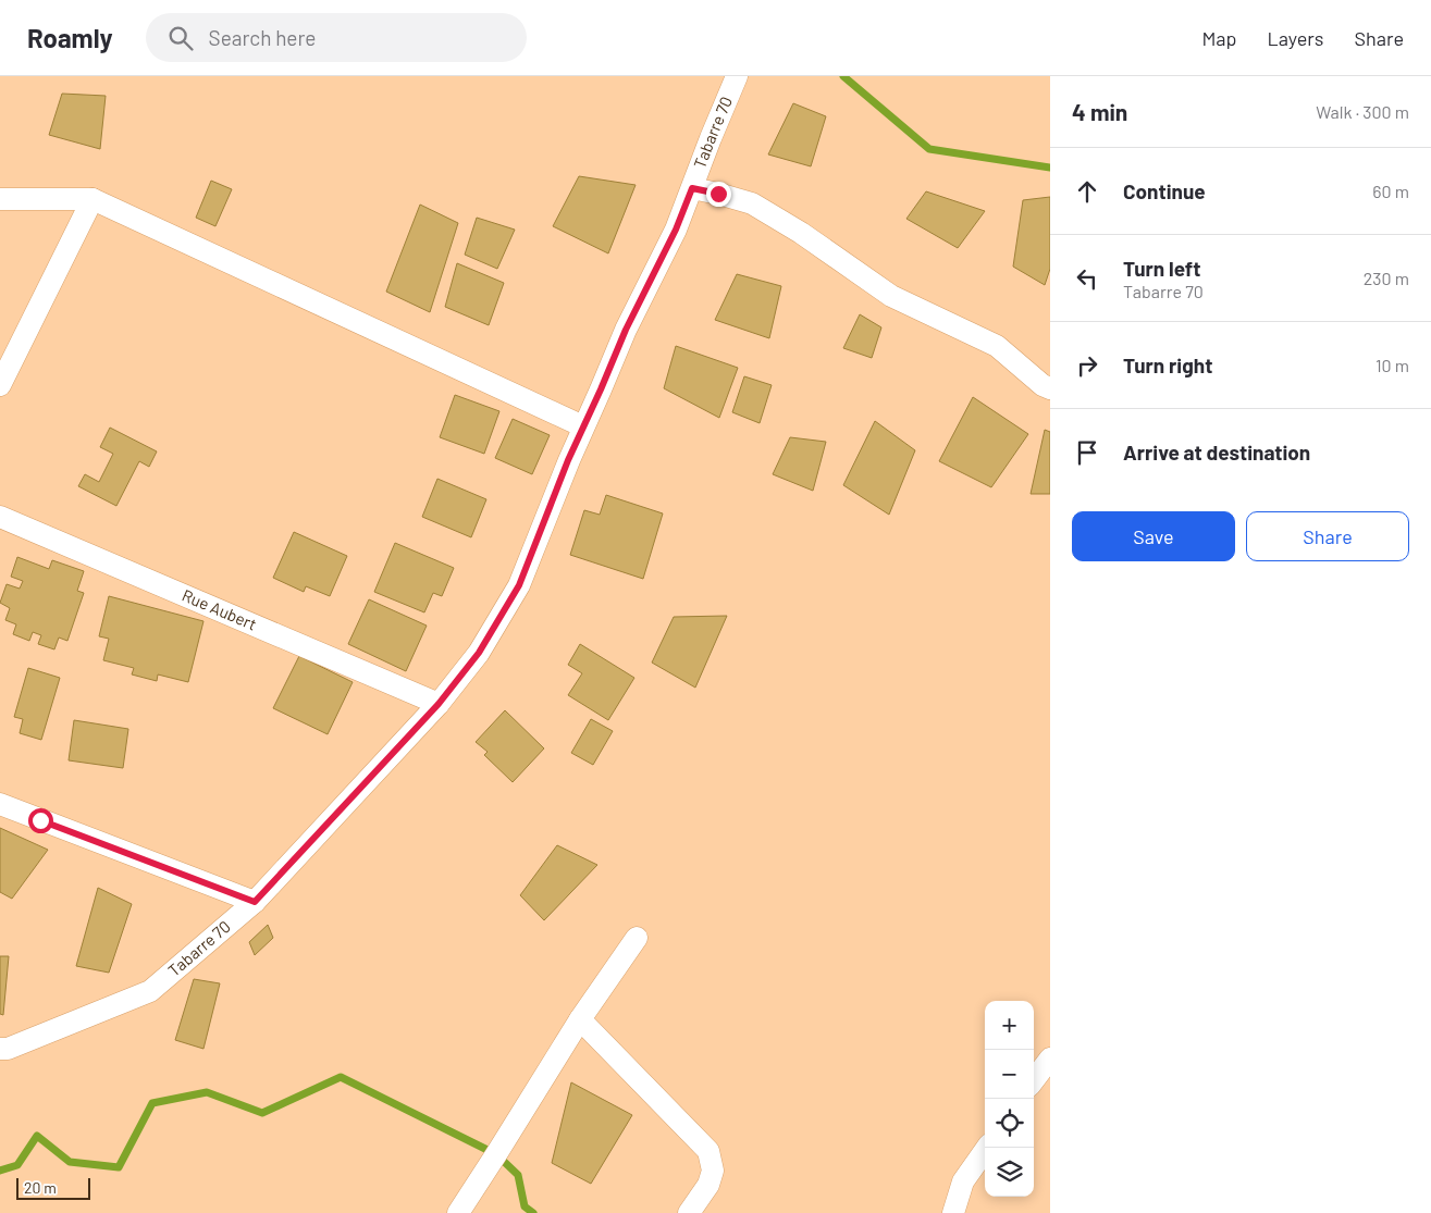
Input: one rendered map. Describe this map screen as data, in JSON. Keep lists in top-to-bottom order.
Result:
{
  "streets": {
    "street": ["Tabarre 70", "Rue Aubert"]
  },
  "crossings": [
    ["Tabarre 70", "Rue Aubert"]
  ],
  "scale_bar": "20 m",
  "page": {
    "header": "Roamly",
    "search": "Search here",
    "nav": ["Map", "Layers", "Share"],
    "heading": ["4 min", "Walk · 300 m"],
    "list": [
      ["Continue", "60 m"],
      ["Turn left", "Tabarre 70", "230 m"],
      ["Turn right", "10 m"],
      "Arrive at destination"
    ],
    "buttons": ["Save", "Share"],
    "map_buttons": ["+", "−"],
    "scale": "20 m"
  }
}
